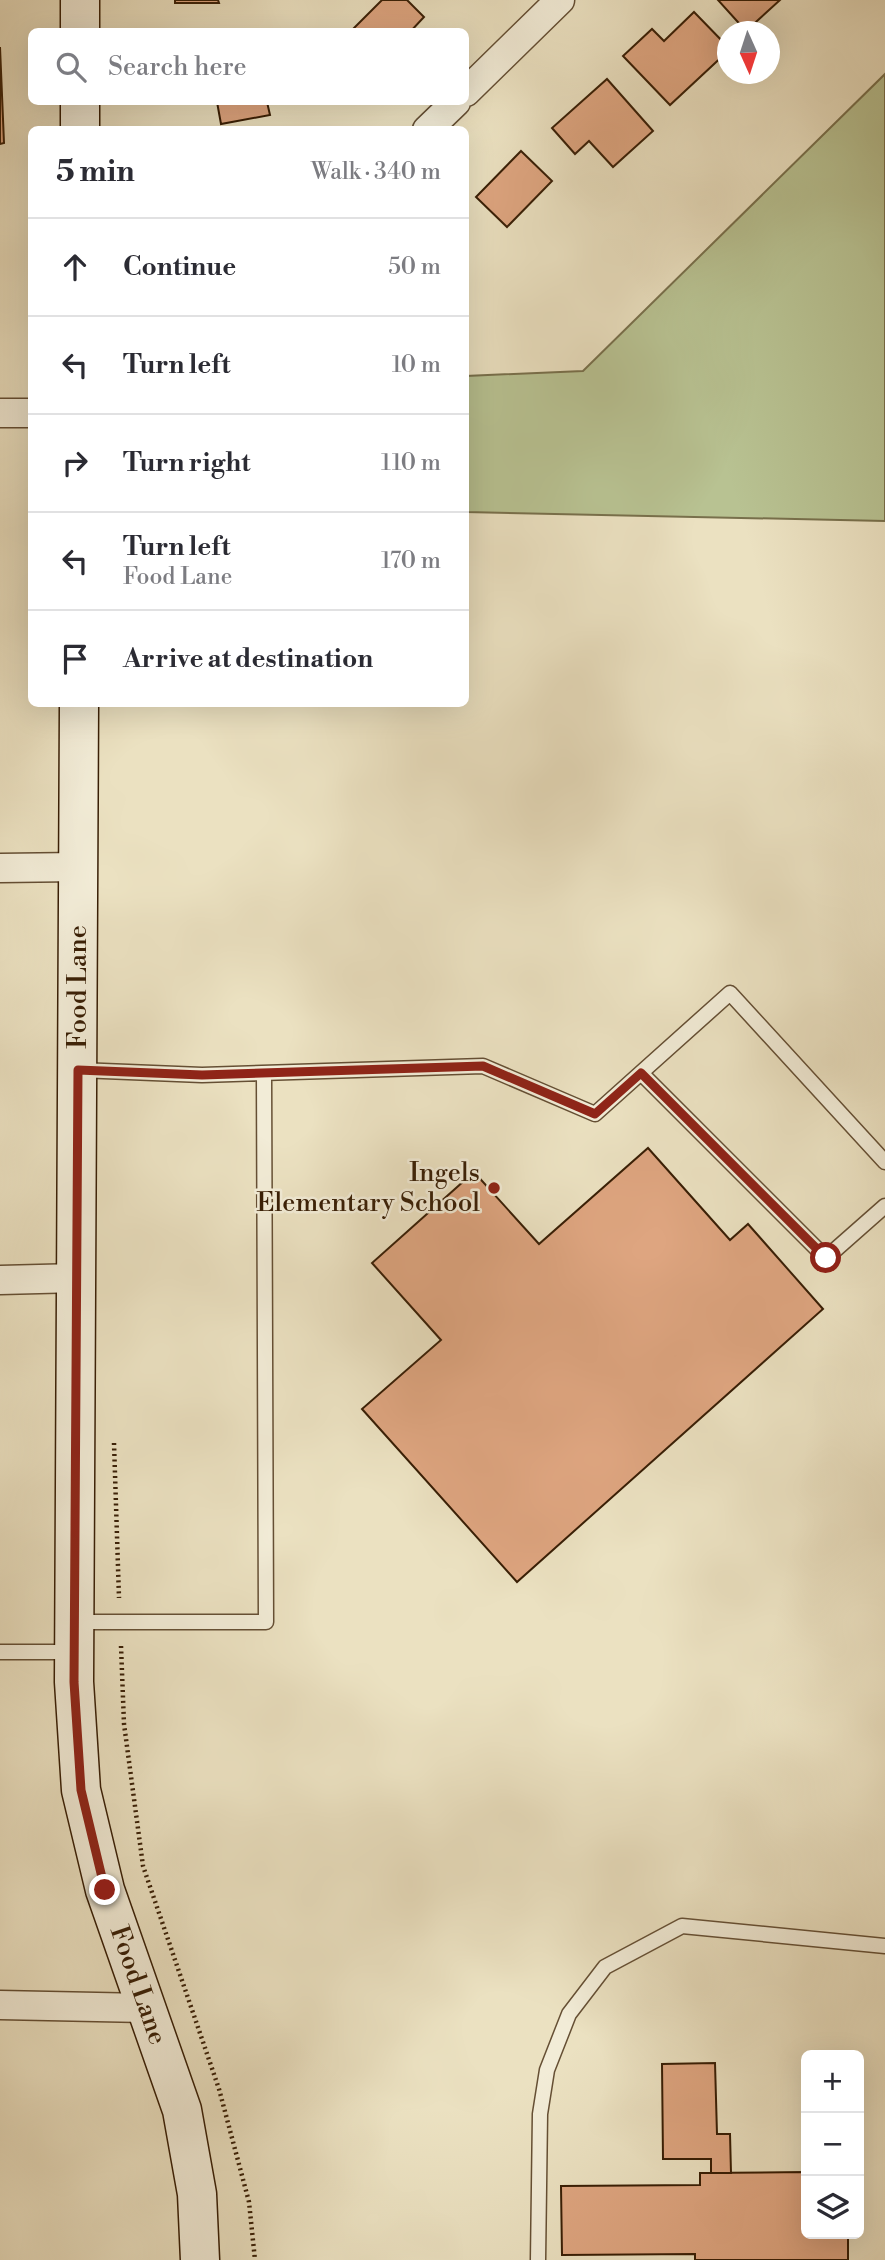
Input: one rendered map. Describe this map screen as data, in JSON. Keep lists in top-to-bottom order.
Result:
{
  "streets": {
    "street": ["Food Lane"]
  },
  "places": ["Ingels Elementary School"],
  "north": "bottom",
  "page": {
    "search": "Search here",
    "heading": ["5 min", "Walk · 340 m"],
    "list": [
      ["Continue", "50 m"],
      ["Turn left", "10 m"],
      ["Turn right", "110 m"],
      ["Turn left", "Food Lane", "170 m"],
      "Arrive at destination"
    ],
    "map_buttons": ["+", "−"]
  }
}
